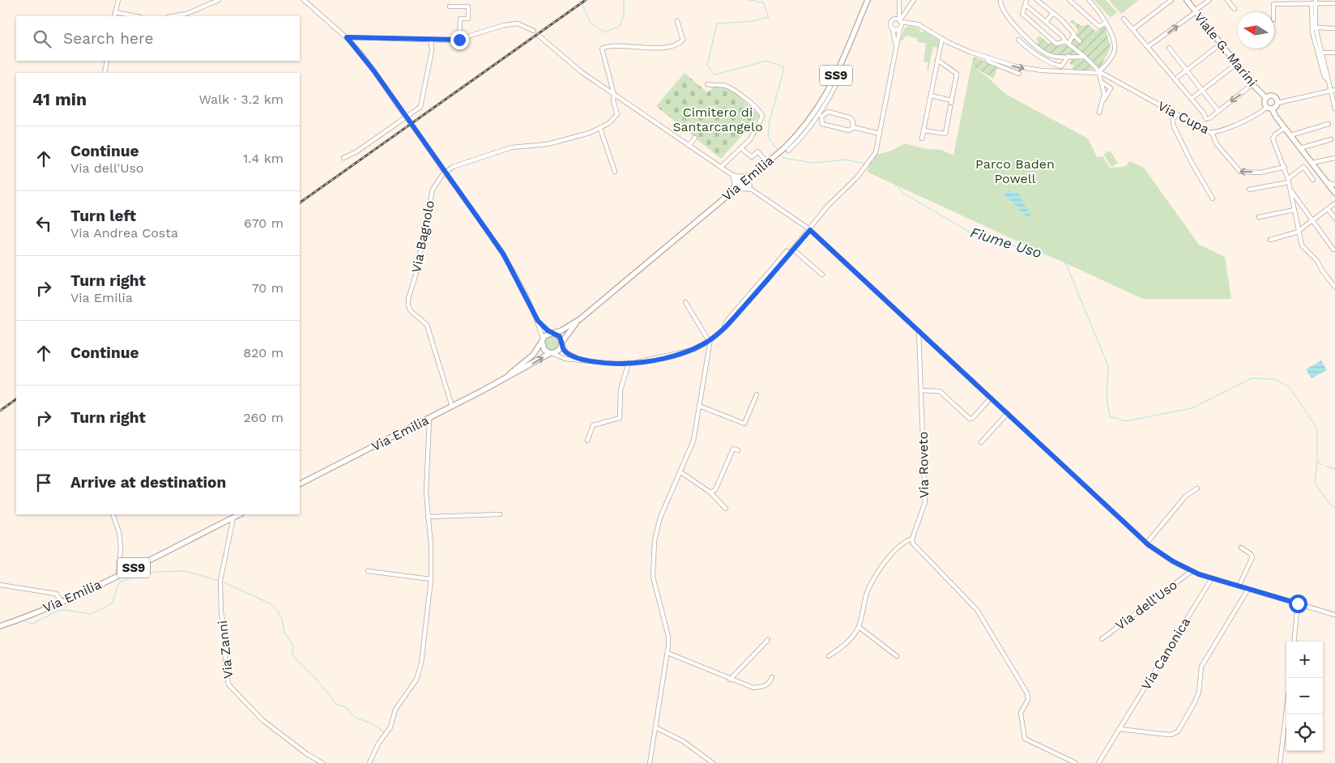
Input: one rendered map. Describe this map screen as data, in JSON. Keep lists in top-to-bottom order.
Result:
{
  "streets": {
    "main road": ["Viale G. Marini", "SS9", "Via Emilia"],
    "street": [
      "Via Cupa",
      "Via Bagnolo",
      "Via Roveto",
      "Via dell'Uso",
      "Via Zanni",
      "Via Canonica"
    ]
  },
  "crossings": [
    ["Via Emilia", "Via Bagnolo"],
    ["Via Emilia", "Via Zanni"],
    ["Via Roveto", "Via dell'Uso"],
    ["Via dell'Uso", "Via Canonica"]
  ],
  "water": ["Fiume Uso"],
  "parks": ["Cimitero di Santarcangelo", "Parco Baden Powell"],
  "north": "left",
  "page": {
    "search": "Search here",
    "heading": ["41 min", "Walk · 3.2 km"],
    "list": [
      ["Continue", "Via dell'Uso", "1.4 km"],
      ["Turn left", "Via Andrea Costa", "670 m"],
      ["Turn right", "Via Emilia", "70 m"],
      ["Continue", "820 m"],
      ["Turn right", "260 m"],
      "Arrive at destination"
    ],
    "map_buttons": ["+", "−"]
  }
}
